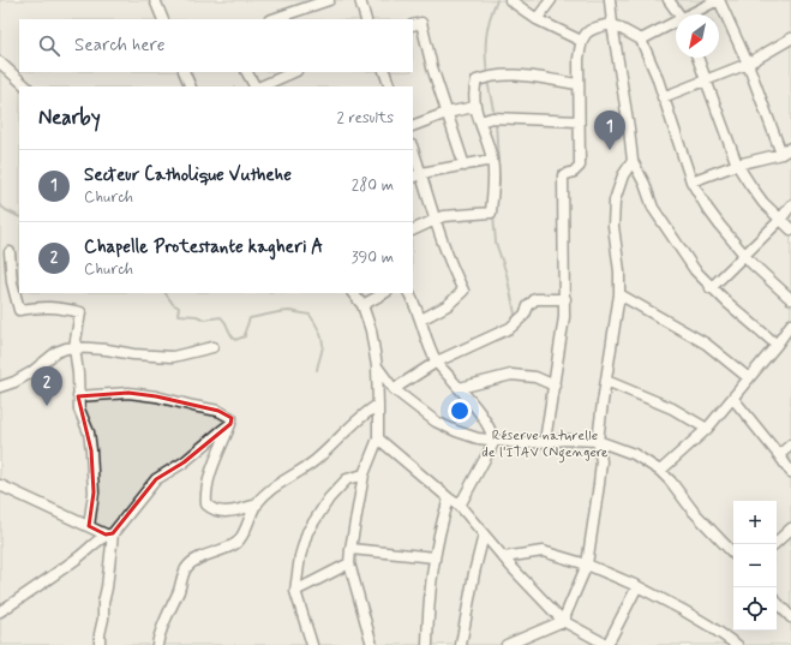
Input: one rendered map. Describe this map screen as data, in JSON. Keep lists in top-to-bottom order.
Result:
{
  "parks": ["Réserve naturelle de l'ITAV (Ngengere"],
  "north": "bottom left",
  "page": {
    "search": "Search here",
    "heading": ["Nearby", "2 results"],
    "pins": ["1", "2"],
    "list": [
      {
        "mark": "1",
        "name": "Secteur Catholique Vuthehe",
        "note": "Church",
        "value": "280 m"
      },
      {
        "mark": "2",
        "name": "Chapelle Protestante kagheri A",
        "note": "Church",
        "value": "390 m"
      }
    ],
    "map_buttons": ["+", "−"]
  }
}
